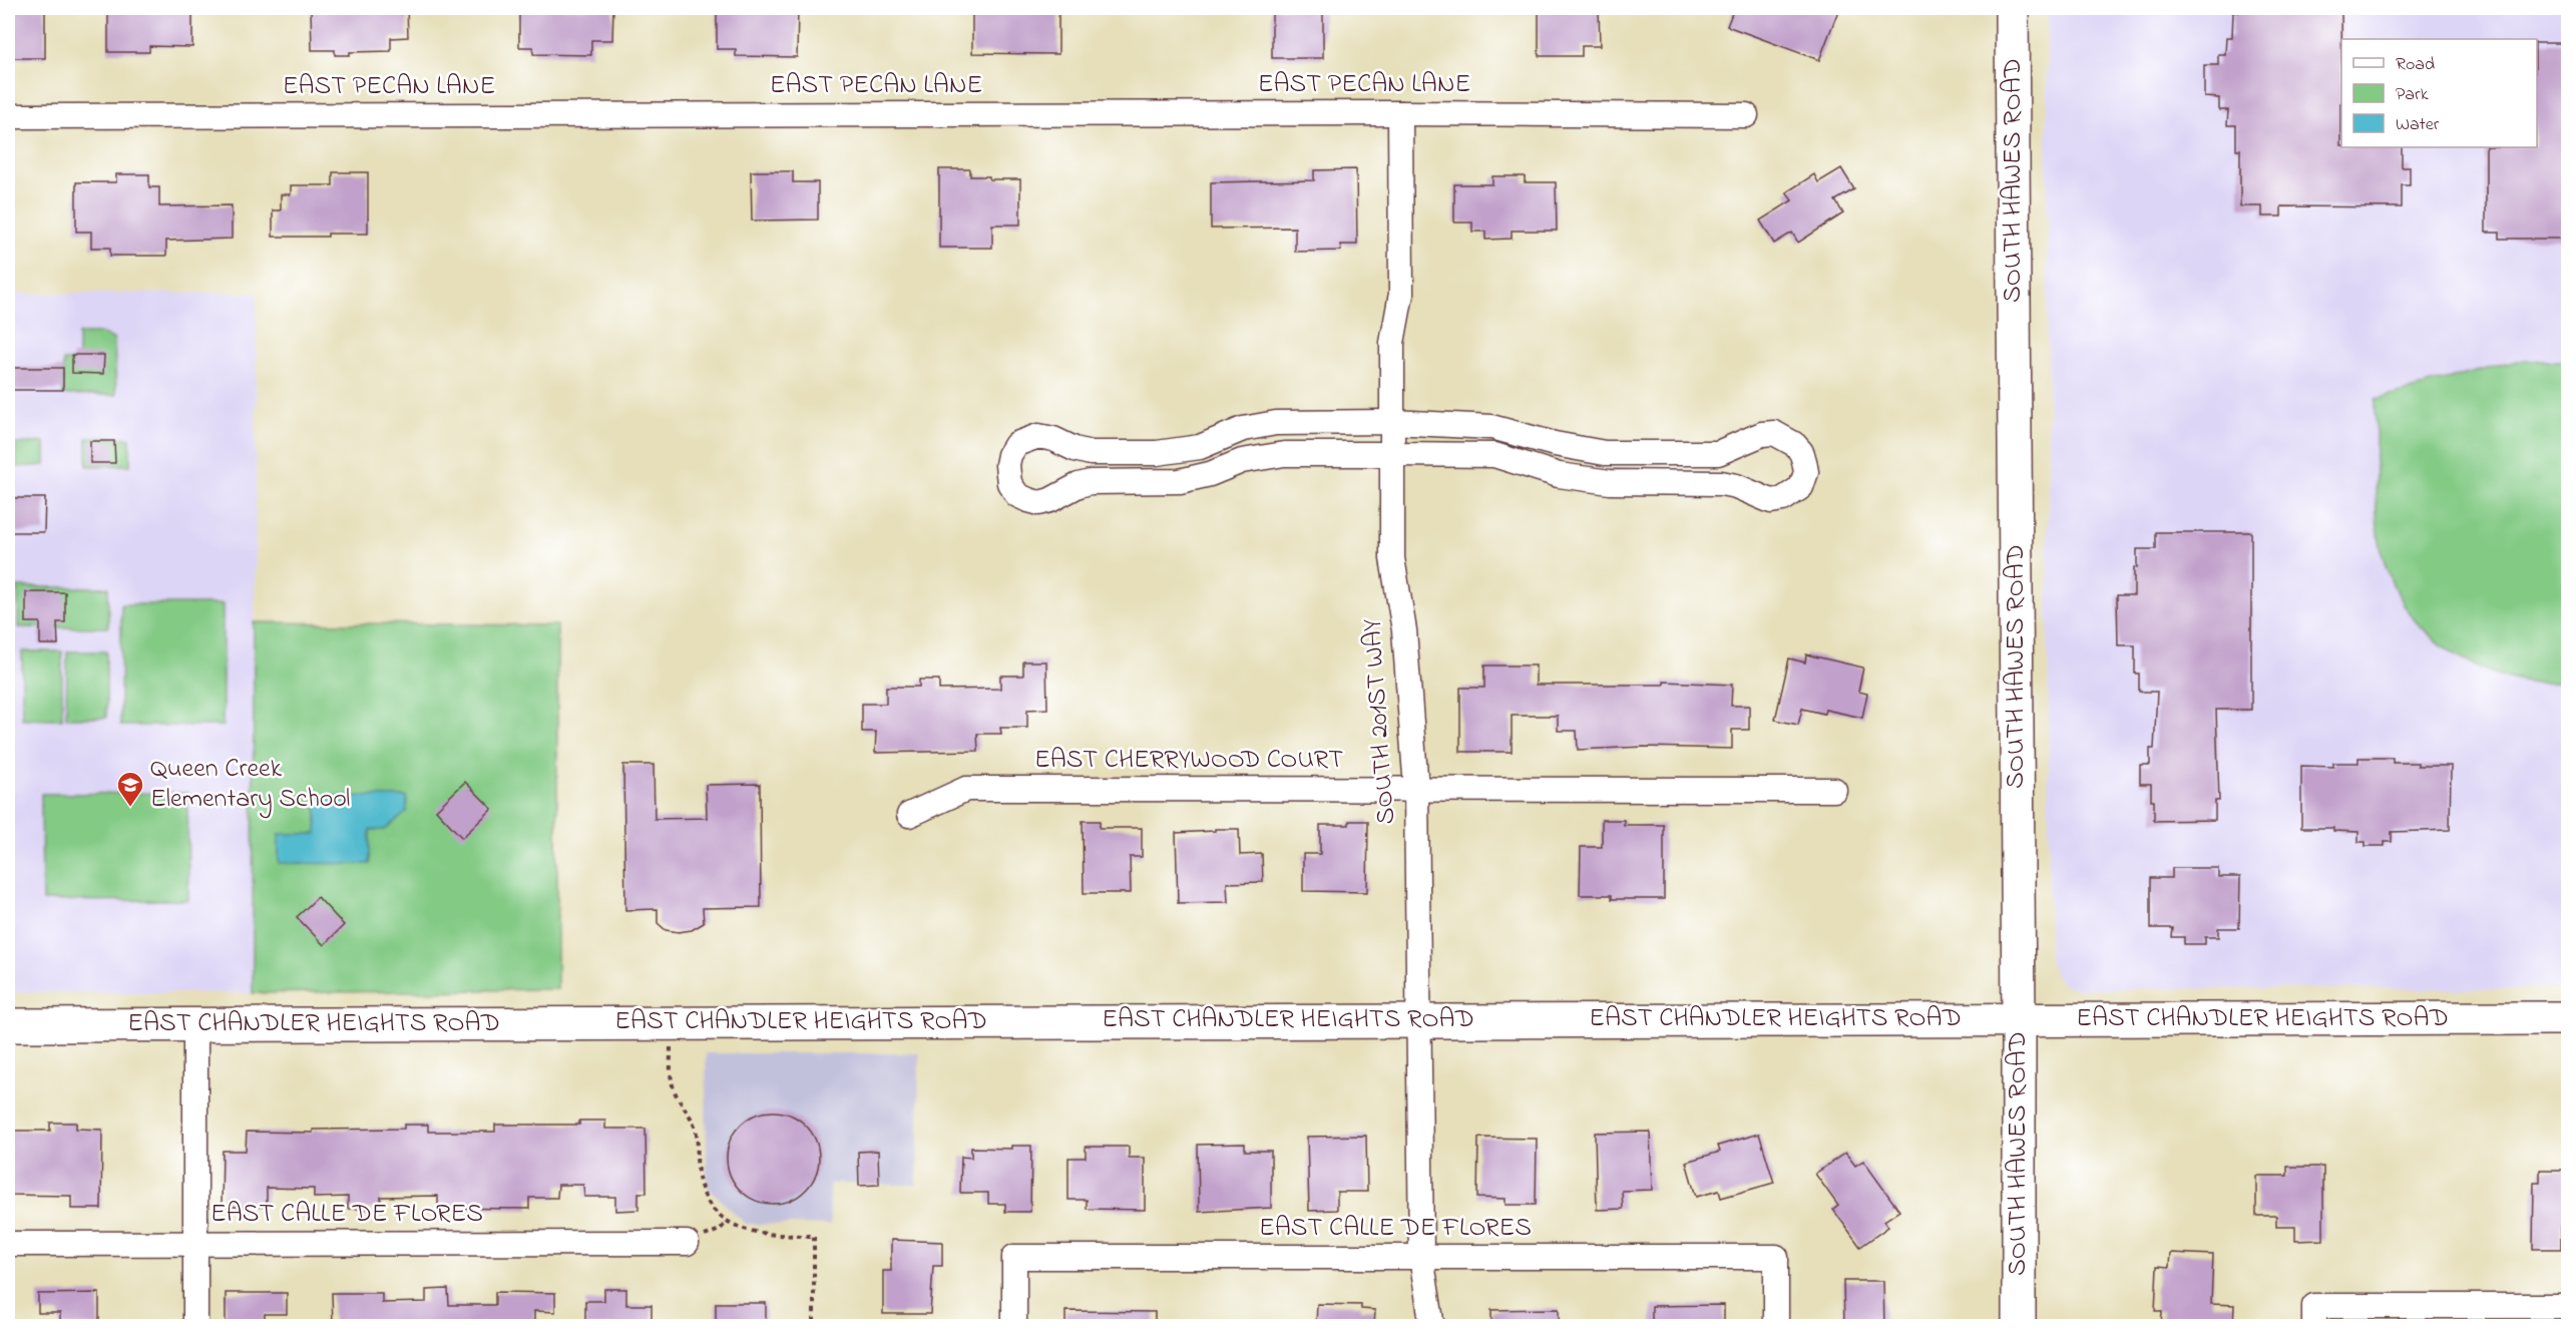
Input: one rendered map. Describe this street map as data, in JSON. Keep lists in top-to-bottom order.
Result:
{
  "streets": {
    "main road": ["SOUTH HAWES ROAD", "EAST CHANDLER HEIGHTS ROAD"],
    "street": [
      "EAST PECAN LANE",
      "SOUTH 201ST WAY",
      "EAST CHERRYWOOD COURT",
      "EAST CALLE DE FLORES"
    ]
  },
  "crossings": [
    ["EAST PECAN LANE", "SOUTH 201ST WAY"],
    ["SOUTH HAWES ROAD", "EAST CHANDLER HEIGHTS ROAD"],
    ["SOUTH 201ST WAY", "EAST CHERRYWOOD COURT"],
    ["SOUTH 201ST WAY", "EAST CHANDLER HEIGHTS ROAD"],
    ["SOUTH 201ST WAY", "EAST CALLE DE FLORES"]
  ],
  "places": {
    "school or university": ["Queen Creek Elementary School"]
  },
  "legend": ["Road", "Park", "Water"]
}
